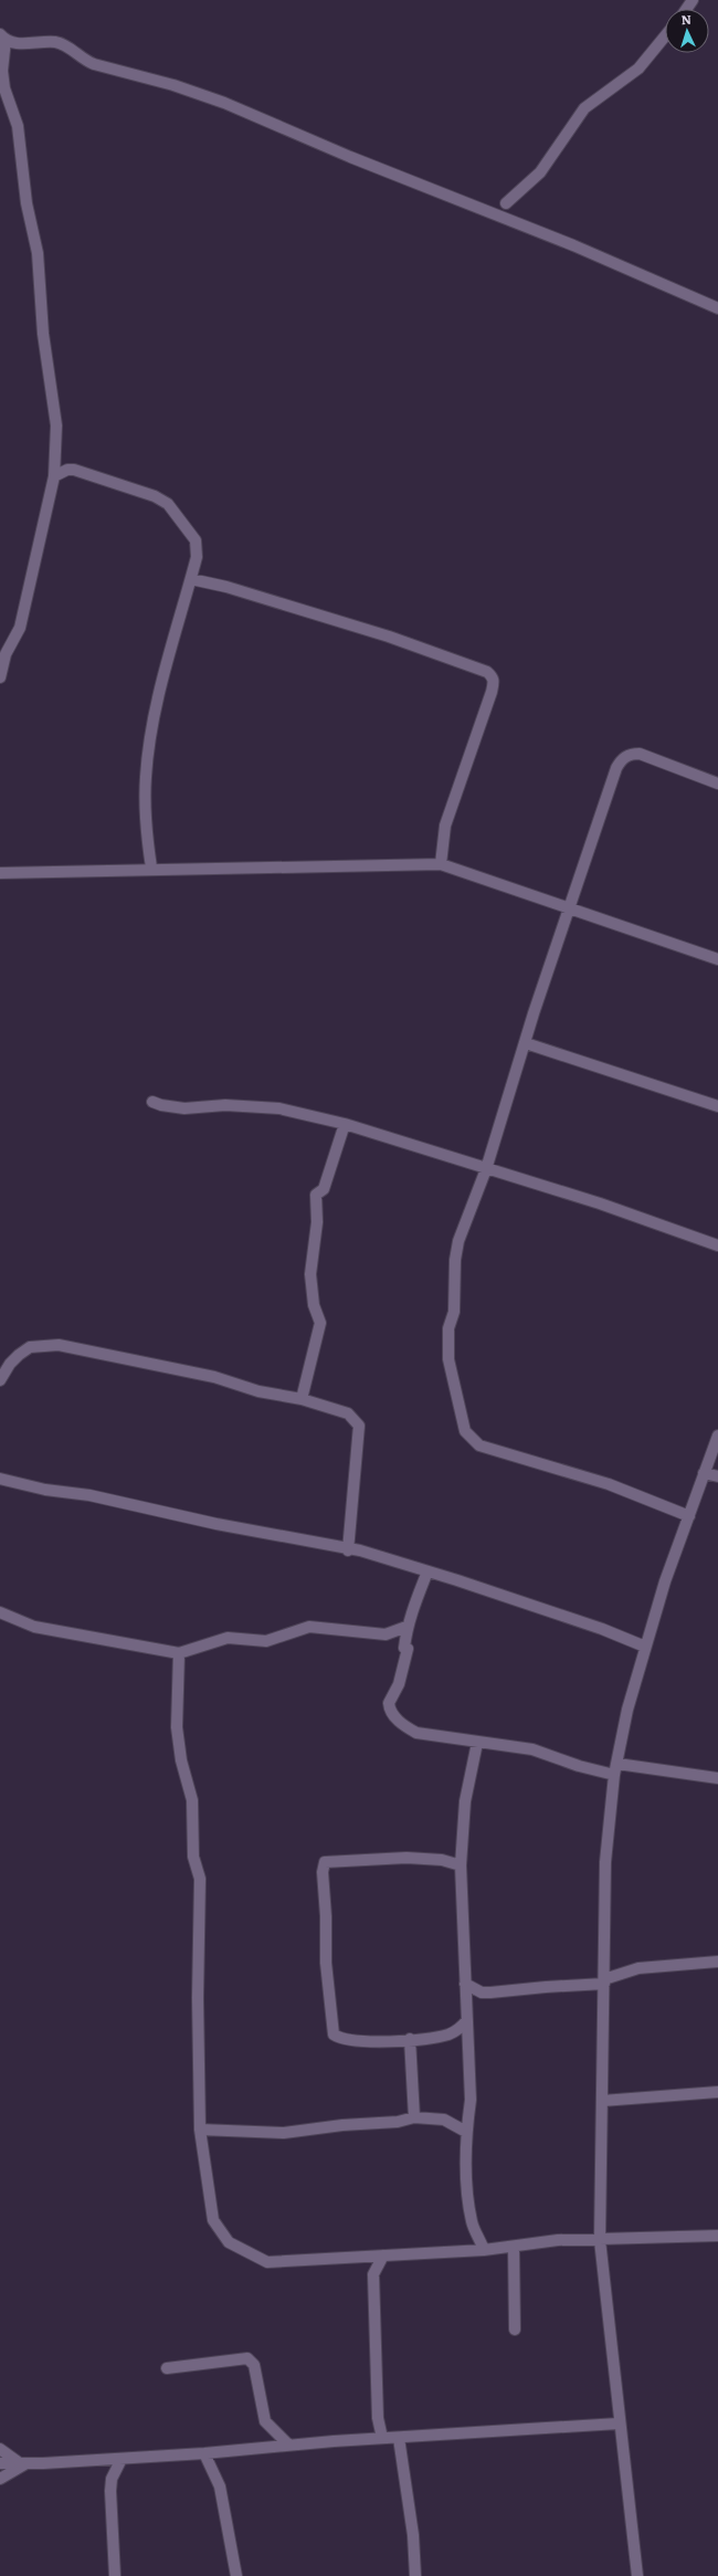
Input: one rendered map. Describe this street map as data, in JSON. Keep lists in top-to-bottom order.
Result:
{
  "north": "top"
}
